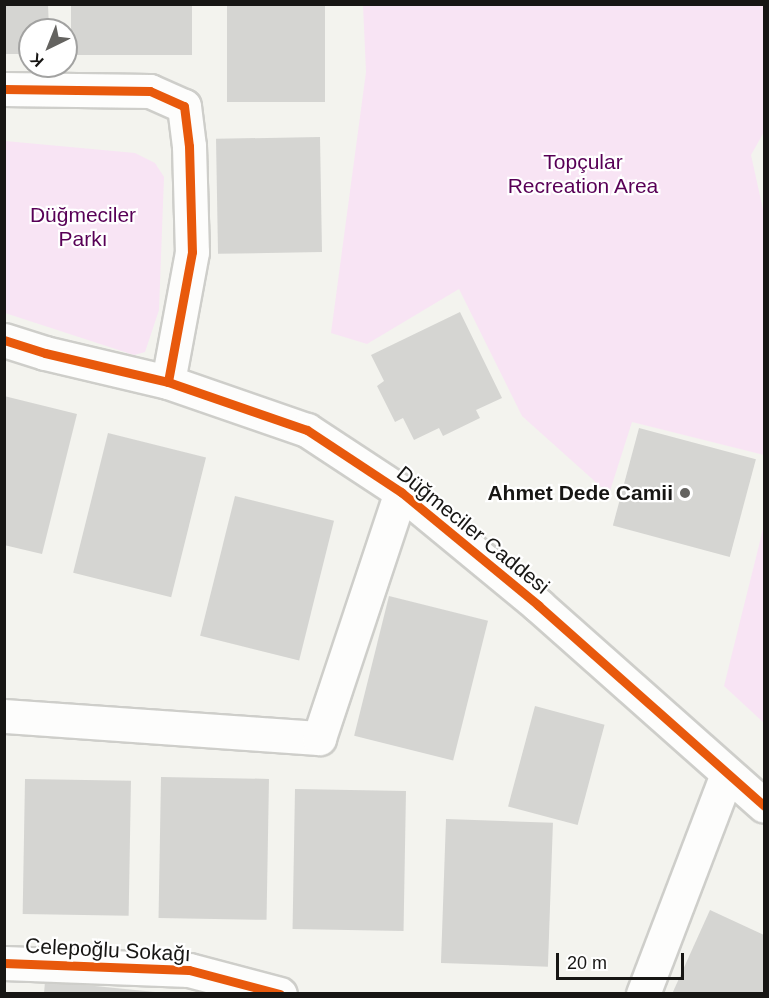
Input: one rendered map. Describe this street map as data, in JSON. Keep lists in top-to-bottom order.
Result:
{
  "streets": {
    "street": ["Düğmeciler Caddesi", "Celepoğlu Sokağı"]
  },
  "parks": ["Topçular Recreation Area", "Düğmeciler Parkı"],
  "places": ["Ahmet Dede Camii"],
  "scale_bar": "20 m",
  "north": "bottom left"
}
